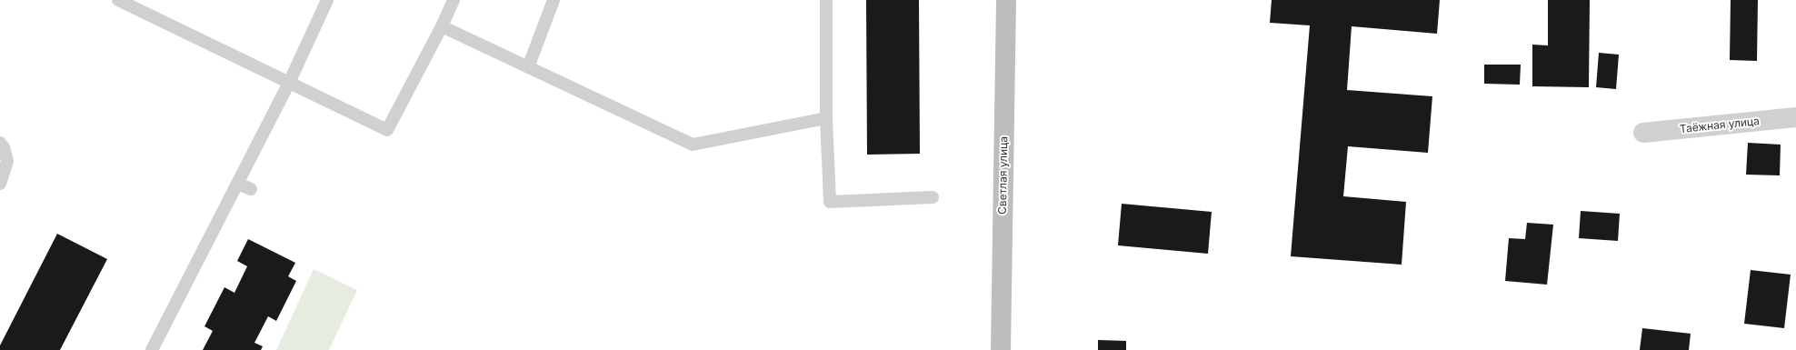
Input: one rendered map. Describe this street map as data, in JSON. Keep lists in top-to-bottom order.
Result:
{
  "streets": {
    "street": ["Таёжная улица", "Светлая улица"]
  }
}
